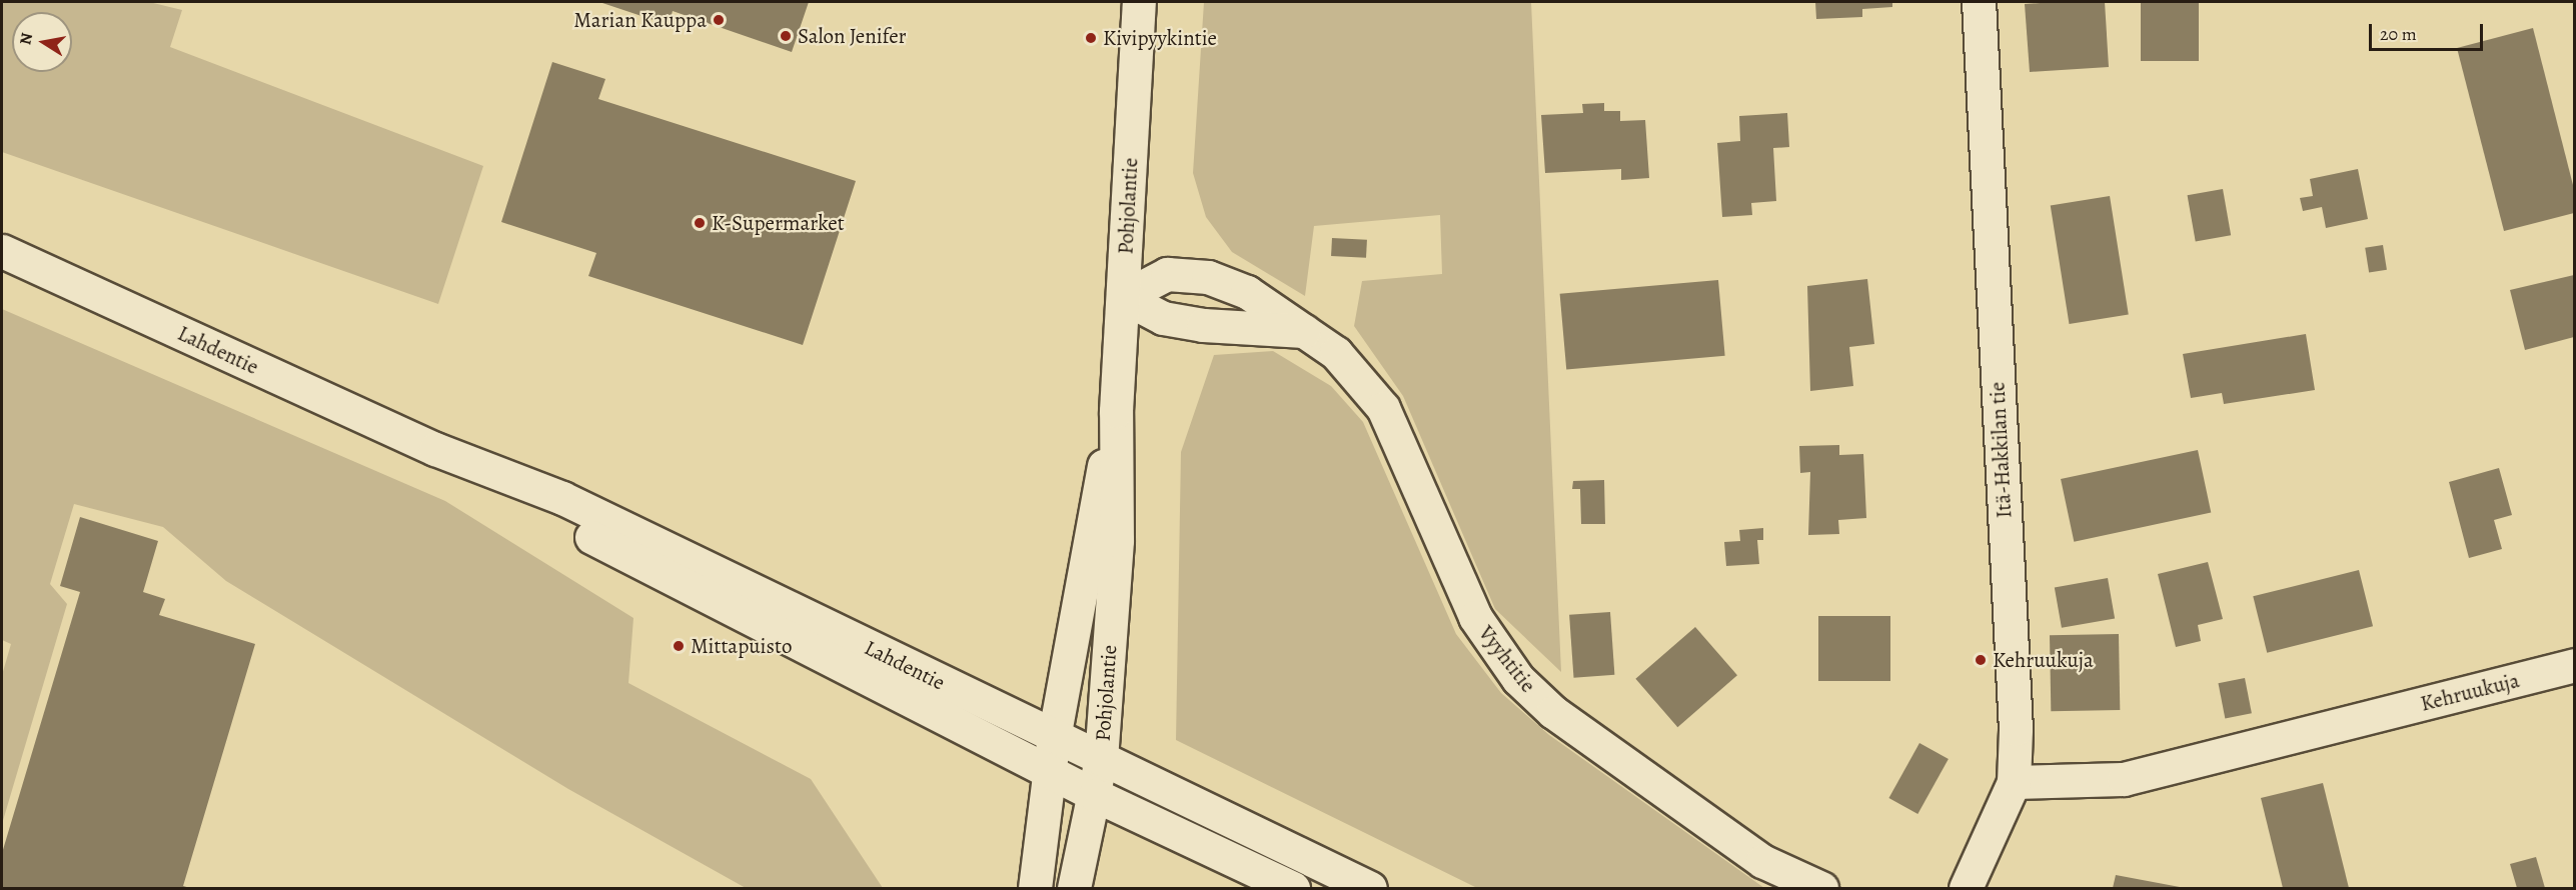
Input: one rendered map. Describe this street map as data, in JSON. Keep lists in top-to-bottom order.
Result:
{
  "streets": {
    "street": [
      "Pohjolantie",
      "Lahdentie",
      "Itä-Hakkilan tie",
      "Vyyhtitie",
      "Kehruukuja"
    ]
  },
  "crossings": [
    ["Pohjolantie", "Lahdentie"],
    ["Pohjolantie", "Vyyhtitie"],
    ["Itä-Hakkilan tie", "Kehruukuja"]
  ],
  "places": [
    "Marian Kauppa",
    "Salon Jenifer",
    "Kivipyykintie",
    "K-Supermarket",
    "Mittapuisto",
    "Kehruukuja"
  ],
  "scale_bar": "20 m",
  "north": "left"
}
